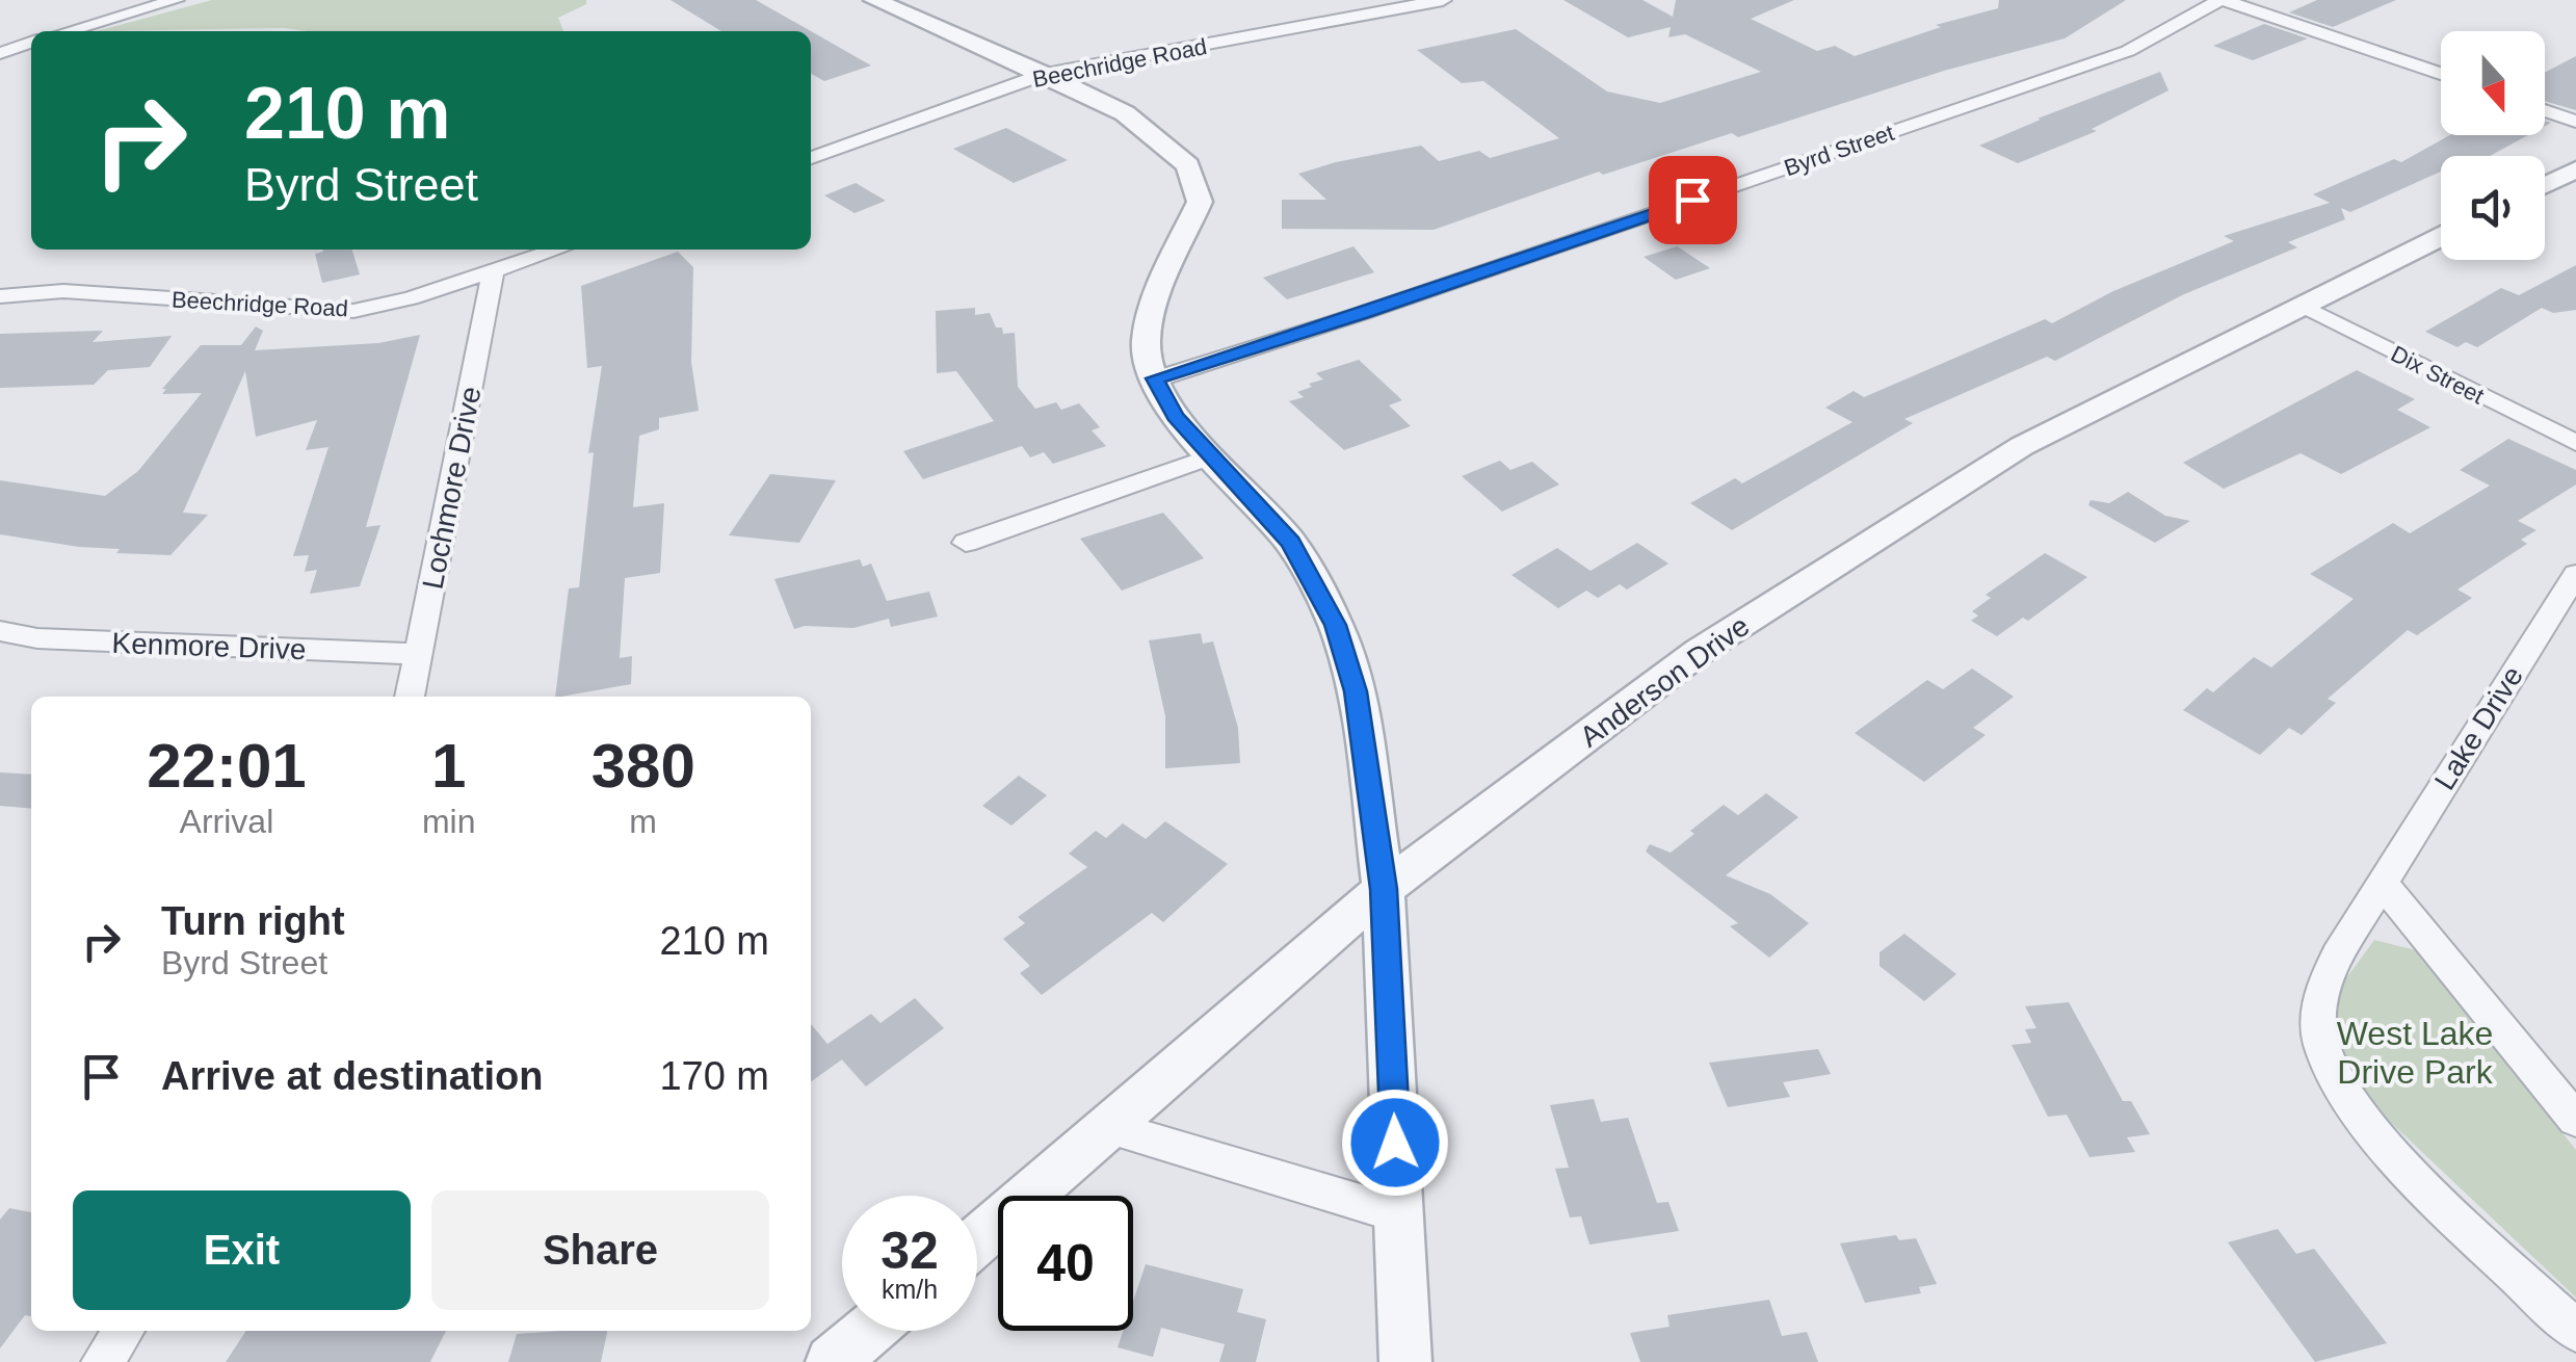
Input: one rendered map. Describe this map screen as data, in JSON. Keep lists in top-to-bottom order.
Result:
{
  "streets": {
    "street": [
      "Beechridge Road",
      "Byrd Street",
      "Dix Street",
      "Lochmore Drive",
      "Kenmore Drive",
      "Anderson Drive",
      "Lake Drive"
    ]
  },
  "crossings": [
    ["Beechridge Road", "Lochmore Drive"],
    ["Dix Street", "Anderson Drive"],
    ["Lochmore Drive", "Kenmore Drive"]
  ],
  "parks": ["West Lake Drive Park"],
  "north": "bottom",
  "page": {
    "turn": ["210 m", "Byrd Street"],
    "eta": [
      "22:01",
      "Arrival",
      "1",
      "min",
      "380",
      "m"
    ],
    "list": [
      {
        "name": "Turn right",
        "note": "Byrd Street",
        "value": "210 m"
      },
      {
        "name": "Arrive at destination",
        "value": "170 m"
      }
    ],
    "buttons": ["Exit", "Share"],
    "speed": "32 km/h",
    "limit": "40"
  }
}
